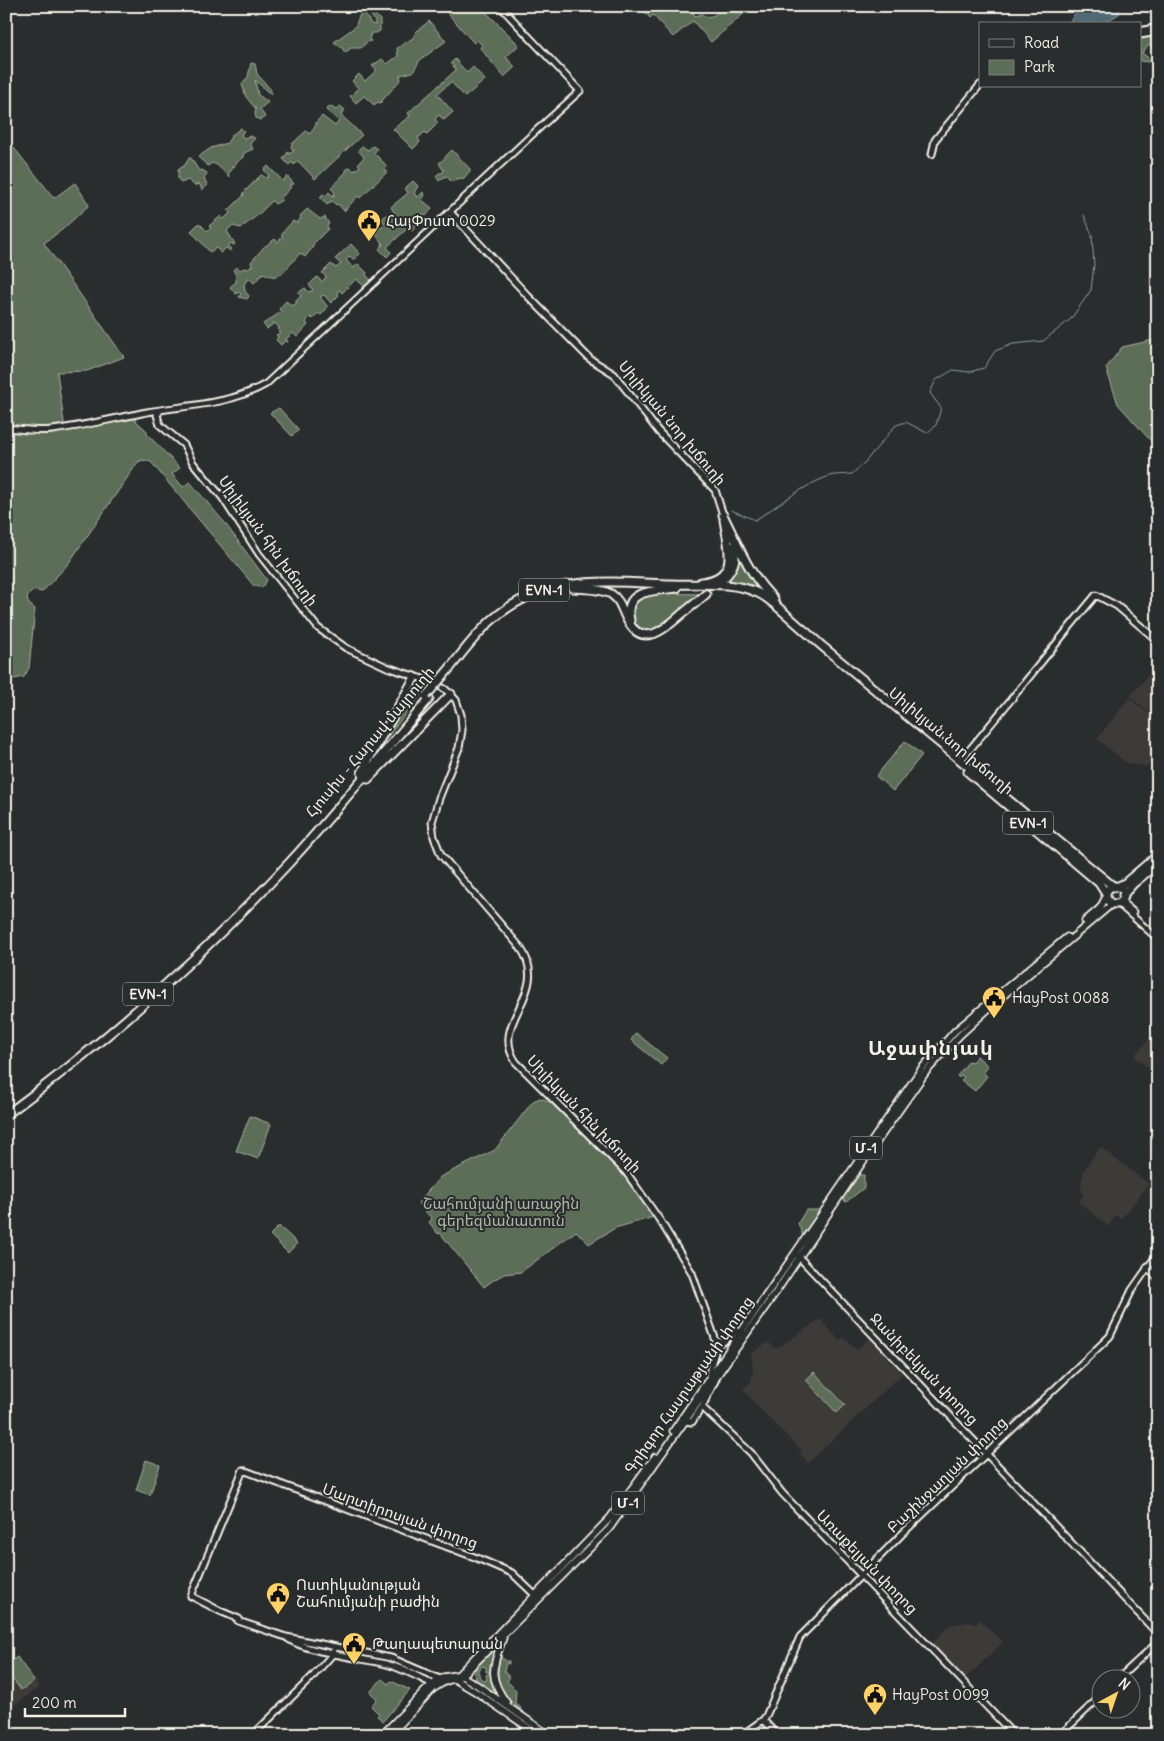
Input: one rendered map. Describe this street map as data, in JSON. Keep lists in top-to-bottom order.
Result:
{
  "streets": {
    "highway": ["Սիլիկյան նոր խճուղի", "EVN-1", "Հյուսիս - Հարավ մայրուղի"],
    "main road": ["Մ-1", "Գրիգոր Հասրաթյանի փողոց"],
    "street": [
      "Սիլիկյան հին խճուղի",
      "Ջանիբեկյան փողոց",
      "Բաշինջաղյան փողոց",
      "Մարտիրոսյան փողոց",
      "Առաքելյան փողոց"
    ]
  },
  "crossings": [
    ["Սիլիկյան նոր խճուղի", "Հյուսիս - Հարավ մայրուղի"],
    ["Սիլիկյան նոր խճուղի", "Մ-1"],
    ["Մ-1", "Ջանիբեկյան փողոց"],
    ["Մ-1", "Գրիգոր Հասրաթյանի փողոց"],
    ["Ջանիբեկյան փողոց", "Գրիգոր Հասրաթյանի փողոց"],
    ["Ջանիբեկյան փողոց", "Բաշինջաղյան փողոց"],
    ["Գրիգոր Հասրաթյանի փողոց", "Մարտիրոսյան փողոց"],
    ["Բաշինջաղյան փողոց", "Առաքելյան փողոց"]
  ],
  "districts": ["Աջափնյակ"],
  "parks": ["Շահումյանի առաջին գերեզմանատուն"],
  "places": {
    "public building": [
      "ՀայՓոստ 0029",
      "HayPost 0088",
      "Ոստիկանության Շահումյանի բաժին",
      "Թաղապետարան",
      "HayPost 0099"
    ]
  },
  "legend": ["Road", "Park"],
  "scale_bar": "200 m",
  "north": "top right"
}
